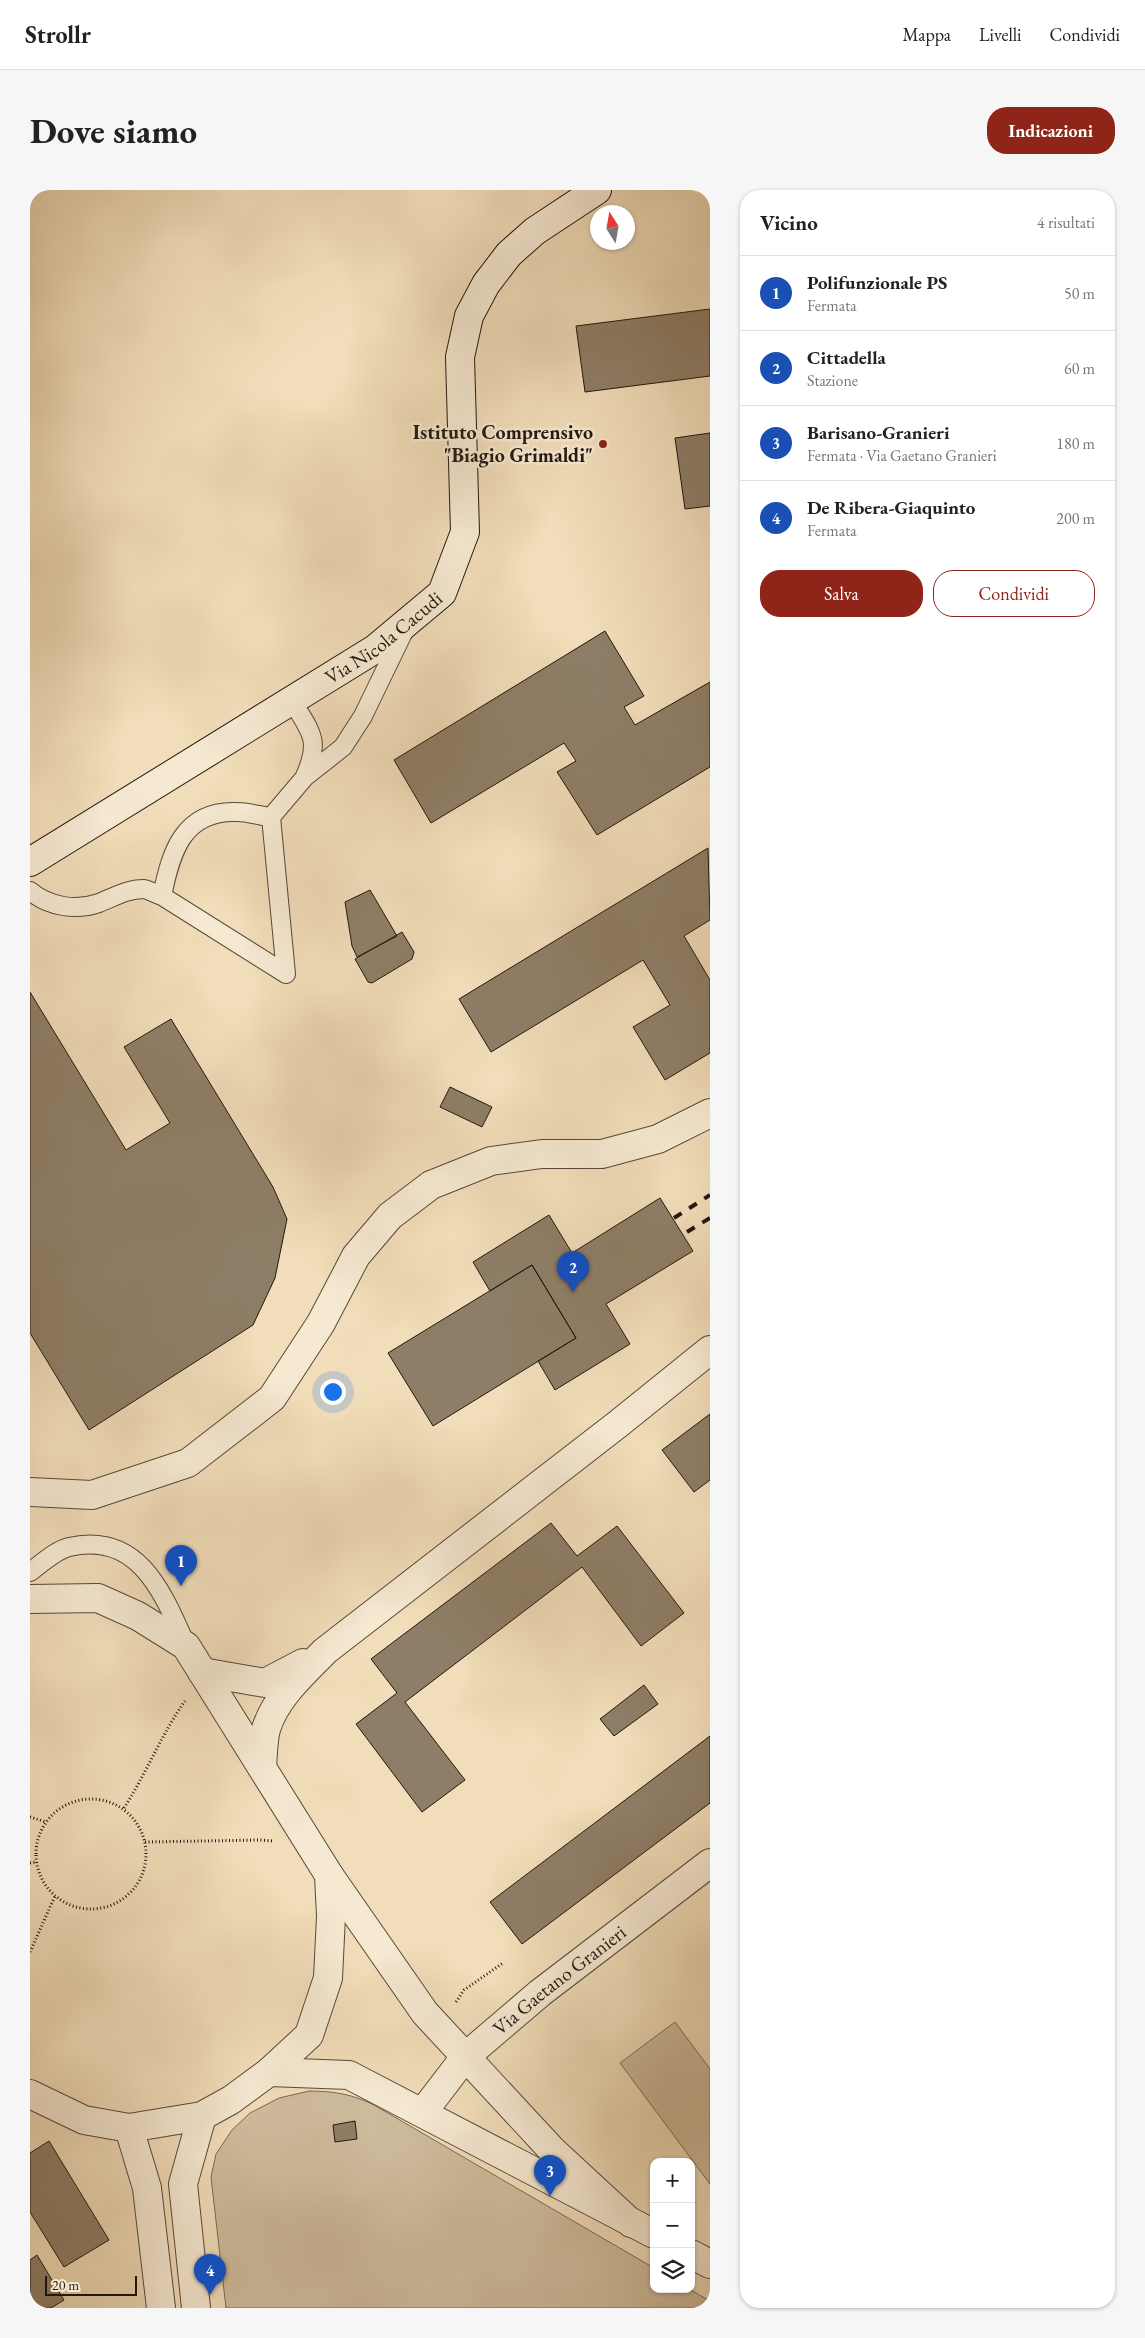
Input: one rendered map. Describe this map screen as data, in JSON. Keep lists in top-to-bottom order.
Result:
{
  "streets": {
    "street": ["Via Nicola Cacudi", "Via Gaetano Granieri"]
  },
  "places": ["Istituto Comprensivo \"Biagio Grimaldi\""],
  "scale_bar": "20 m",
  "north": "top",
  "page": {
    "header": "Strollr",
    "nav": ["Mappa", "Livelli", "Condividi"],
    "buttons": [
      "Indicazioni",
      ["Salva", "Condividi"]
    ],
    "title": "Dove siamo",
    "heading": ["Vicino", "4 risultati"],
    "list": [
      {
        "mark": "1",
        "name": "Polifunzionale PS",
        "note": "Fermata",
        "value": "50 m"
      },
      {
        "mark": "2",
        "name": "Cittadella",
        "note": "Stazione",
        "value": "60 m"
      },
      {
        "mark": "3",
        "name": "Barisano-Granieri",
        "note": "Fermata · Via Gaetano Granieri",
        "value": "180 m"
      },
      {
        "mark": "4",
        "name": "De Ribera-Giaquinto",
        "note": "Fermata",
        "value": "200 m"
      }
    ],
    "pins": [
      "2",
      "1",
      "3",
      "4"
    ],
    "map_buttons": ["+", "−"],
    "scale": "20 m"
  }
}
